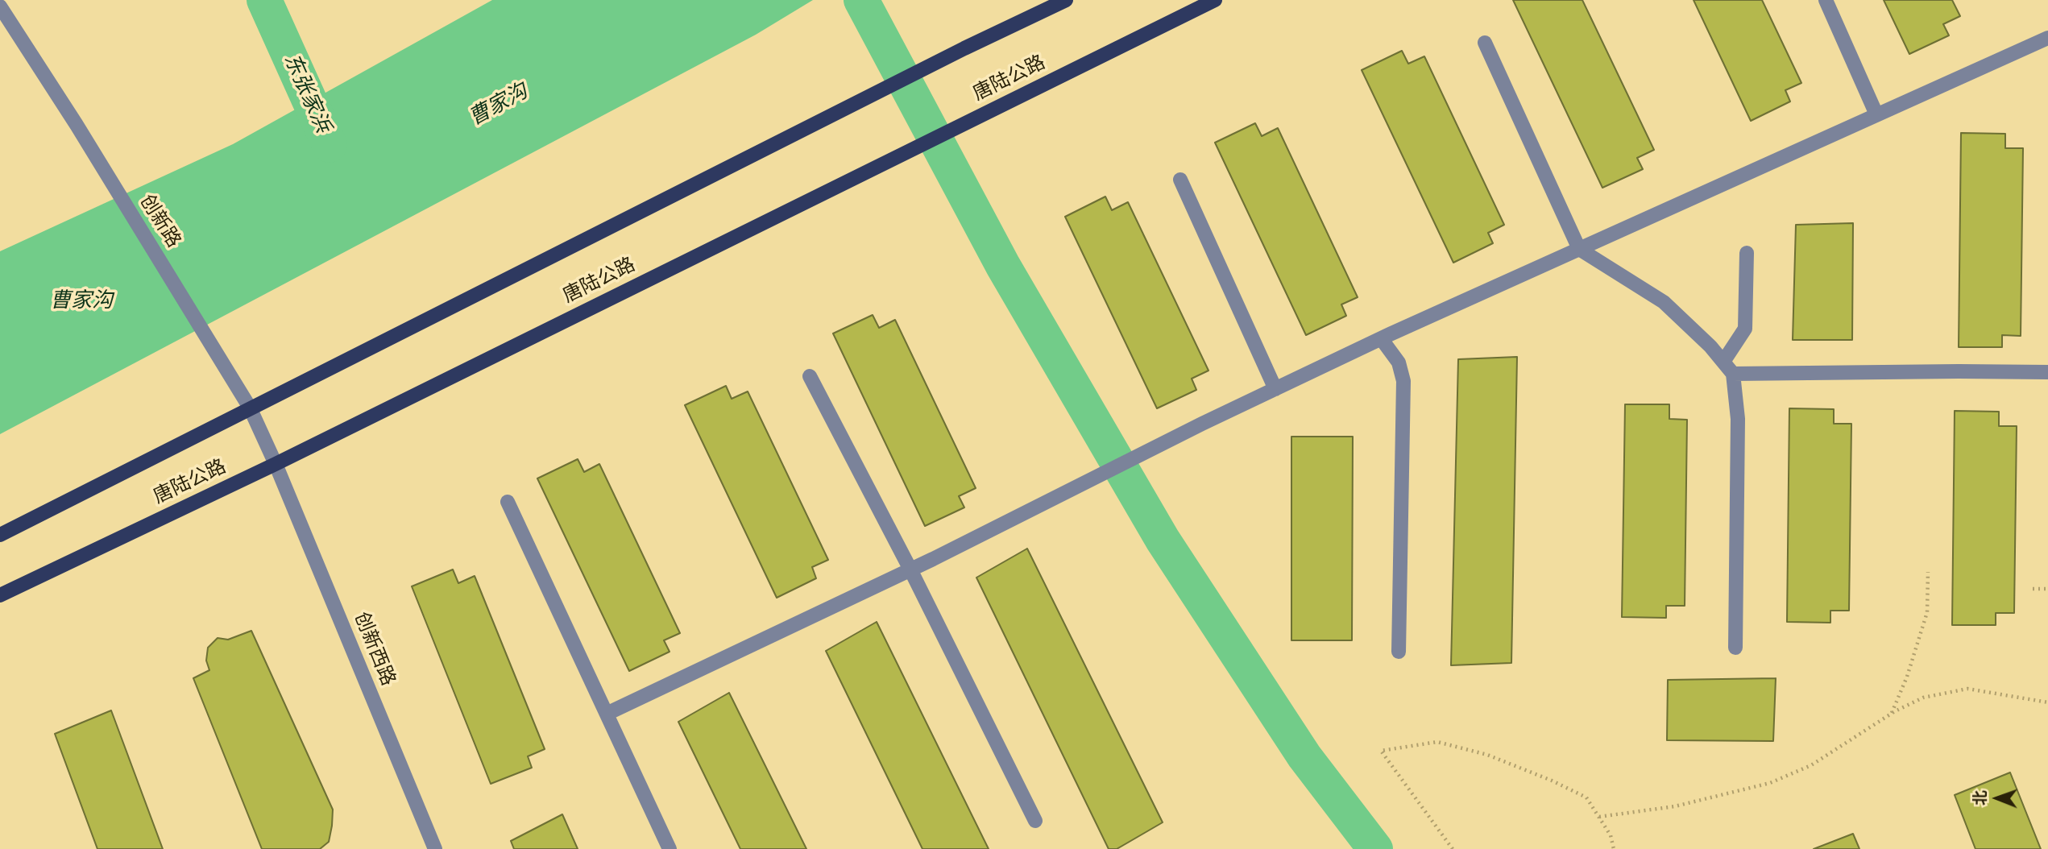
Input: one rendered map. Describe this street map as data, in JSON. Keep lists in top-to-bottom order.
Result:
{
  "streets": {
    "main road": ["唐陆公路"],
    "street": ["创新路", "创新西路"]
  },
  "crossings": [
    ["唐陆公路", "创新路"],
    ["唐陆公路", "创新西路"],
    ["创新路", "创新西路"]
  ],
  "water": ["东张家浜", "曹家沟"],
  "north": "left"
}
